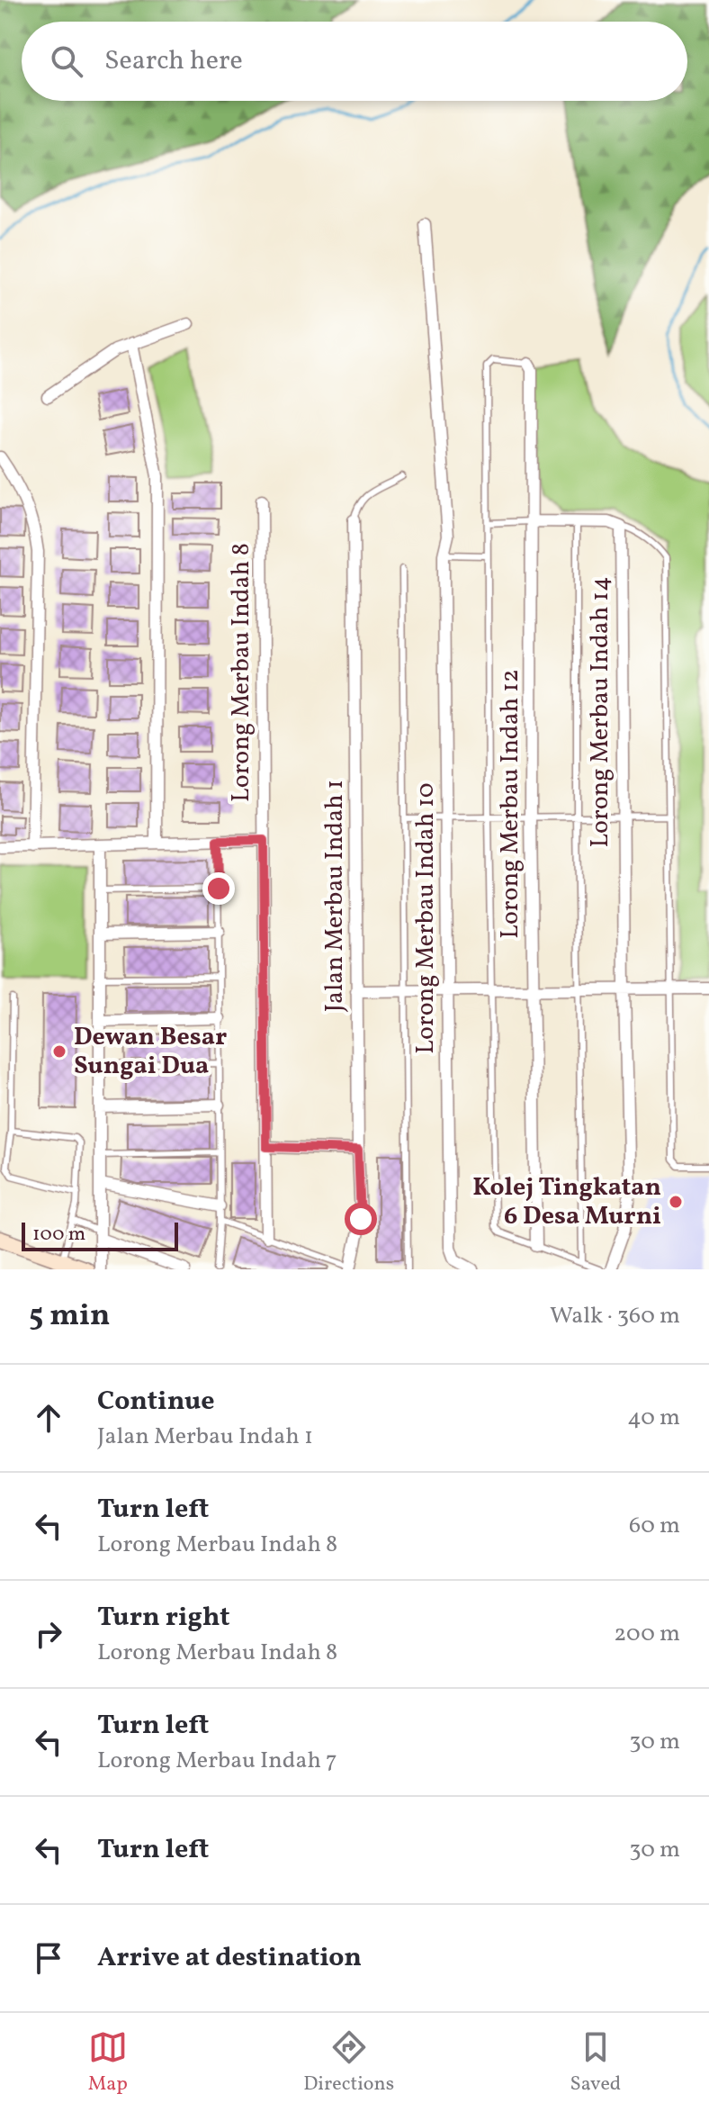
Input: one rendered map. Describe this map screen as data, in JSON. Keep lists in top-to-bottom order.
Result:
{
  "streets": {
    "street": [
      "Lorong Merbau Indah 8",
      "Lorong Merbau Indah 14",
      "Lorong Merbau Indah 12",
      "Jalan Merbau Indah 1",
      "Lorong Merbau Indah 10"
    ]
  },
  "places": ["Dewan Besar Sungai Dua", "Kolej Tingkatan 6 Desa Murni"],
  "scale_bar": "100 m",
  "page": {
    "search": "Search here",
    "scale": "100 m",
    "heading": ["5 min", "Walk · 360 m"],
    "list": [
      ["Continue", "Jalan Merbau Indah 1", "40 m"],
      ["Turn left", "Lorong Merbau Indah 8", "60 m"],
      ["Turn right", "Lorong Merbau Indah 8", "200 m"],
      ["Turn left", "Lorong Merbau Indah 7", "30 m"],
      ["Turn left", "30 m"],
      "Arrive at destination"
    ],
    "nav": ["Map", "Directions", "Saved"]
  }
}
